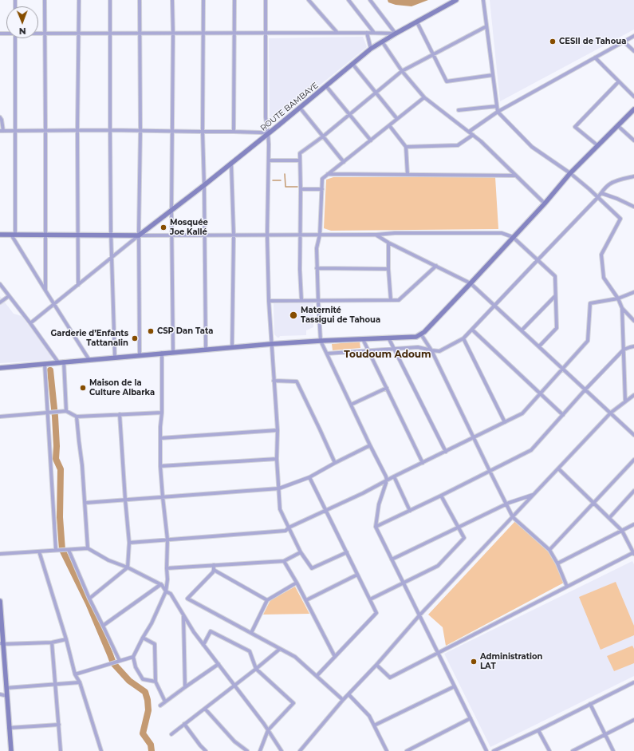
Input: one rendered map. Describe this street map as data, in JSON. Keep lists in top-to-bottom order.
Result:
{
  "streets": {
    "street": ["ROUTE BAMBAYE"]
  },
  "districts": ["Toudoum Adoum"],
  "places": [
    "CESII de Tahoua",
    "Mosquée Joe Kallé",
    "Maternité Tassigui de Tahoua",
    "CSP Dan Tata",
    "Garderie d’Enfants Tattanalin",
    "Maison de la Culture Albarka",
    "Administration LAT"
  ],
  "north": "bottom"
}
